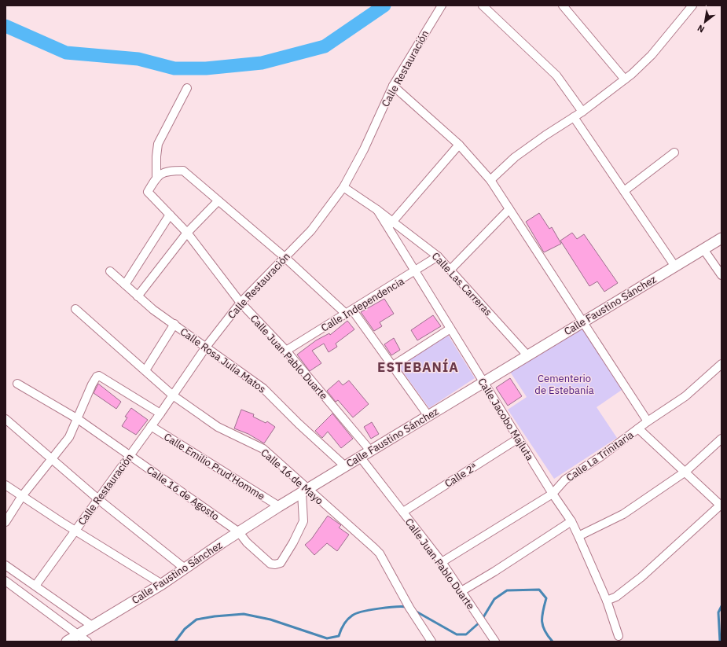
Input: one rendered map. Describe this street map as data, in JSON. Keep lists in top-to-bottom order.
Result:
{
  "streets": {
    "street": [
      "Calle Restauración",
      "Calle Las Carreras",
      "Calle Independencia",
      "Calle Faustino Sánchez",
      "Calle Juan Pablo Duarte",
      "Calle Rosa Julia Matos",
      "Calle Jacobo Majluta",
      "Calle La Trinitaria",
      "Calle Emilio Prud'Homme",
      "Calle 2ª",
      "Calle 16 de Mayo",
      "Calle 16 de Agosto"
    ]
  },
  "crossings": [
    ["Calle Restauración", "Calle Juan Pablo Duarte"],
    ["Calle Restauración", "Calle Rosa Julia Matos"],
    ["Calle Restauración", "Calle Jacobo Majluta"],
    ["Calle Restauración", "Calle Emilio Prud'Homme"],
    ["Calle Restauración", "Calle 16 de Mayo"],
    ["Calle Restauración", "Calle 16 de Agosto"],
    ["Calle Las Carreras", "Calle Independencia"],
    ["Calle Las Carreras", "Calle Faustino Sánchez"],
    ["Calle Las Carreras", "Calle Jacobo Majluta"],
    ["Calle Independencia", "Calle Juan Pablo Duarte"],
    ["Calle Independencia", "Calle Jacobo Majluta"],
    ["Calle Faustino Sánchez", "Calle Juan Pablo Duarte"],
    ["Calle Faustino Sánchez", "Calle Rosa Julia Matos"],
    ["Calle Faustino Sánchez", "Calle Jacobo Majluta"],
    ["Calle Faustino Sánchez", "Calle Emilio Prud'Homme"],
    ["Calle Faustino Sánchez", "Calle 16 de Mayo"],
    ["Calle Faustino Sánchez", "Calle 16 de Agosto"],
    ["Calle Juan Pablo Duarte", "Calle La Trinitaria"],
    ["Calle Juan Pablo Duarte", "Calle 2ª"],
    ["Calle Jacobo Majluta", "Calle La Trinitaria"],
    ["Calle Jacobo Majluta", "Calle 2ª"],
    ["Calle 16 de Mayo", "Calle 16 de Agosto"]
  ],
  "districts": ["ESTEBANÍA"],
  "parks": ["Cementerio de Estebanía"],
  "north": "bottom left"
}
